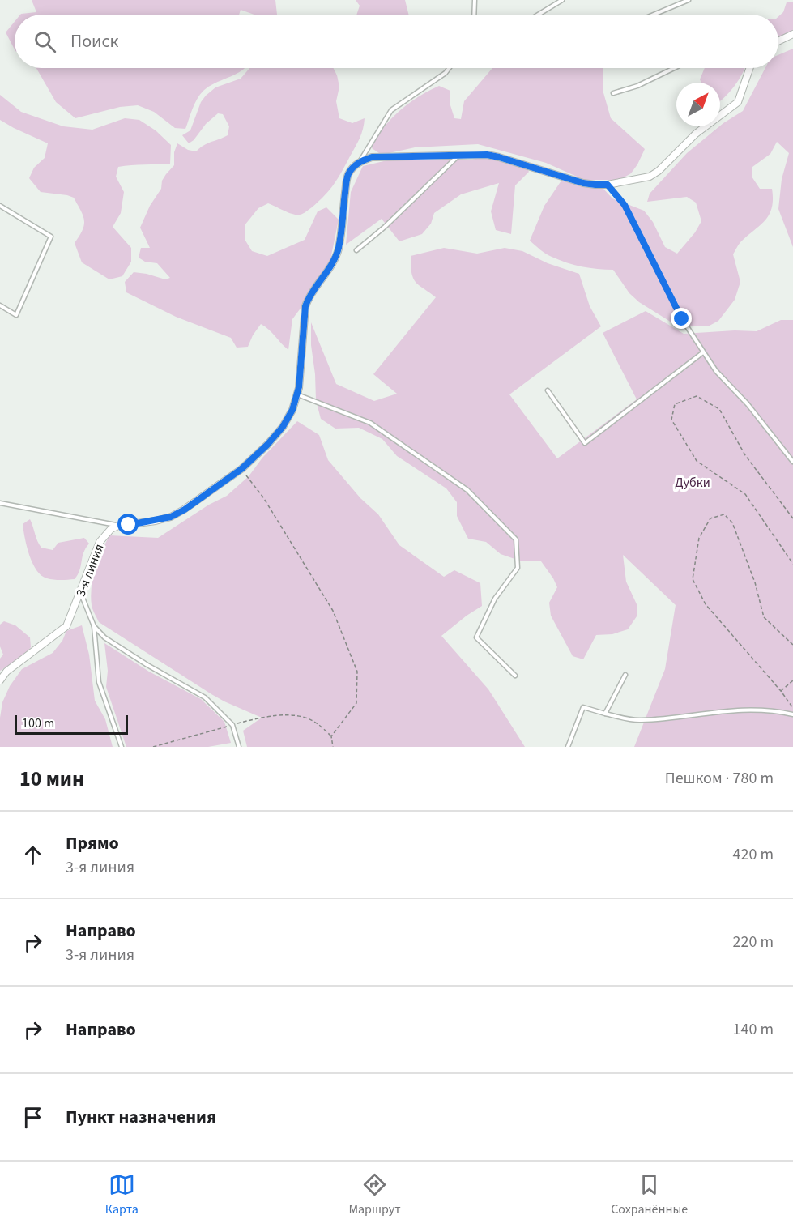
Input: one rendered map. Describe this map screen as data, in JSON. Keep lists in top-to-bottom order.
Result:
{
  "streets": {
    "street": ["3-я линия"]
  },
  "parks": ["Дубки"],
  "scale_bar": "100 m",
  "north": "top right",
  "page": {
    "search": "Поиск",
    "scale": "100 m",
    "heading": ["10 мин", "Пешком · 780 m"],
    "list": [
      ["Прямо", "3-я линия", "420 m"],
      ["Направо", "3-я линия", "220 m"],
      ["Направо", "140 m"],
      "Пункт назначения"
    ],
    "nav": ["Карта", "Маршрут", "Сохранённые"]
  }
}
